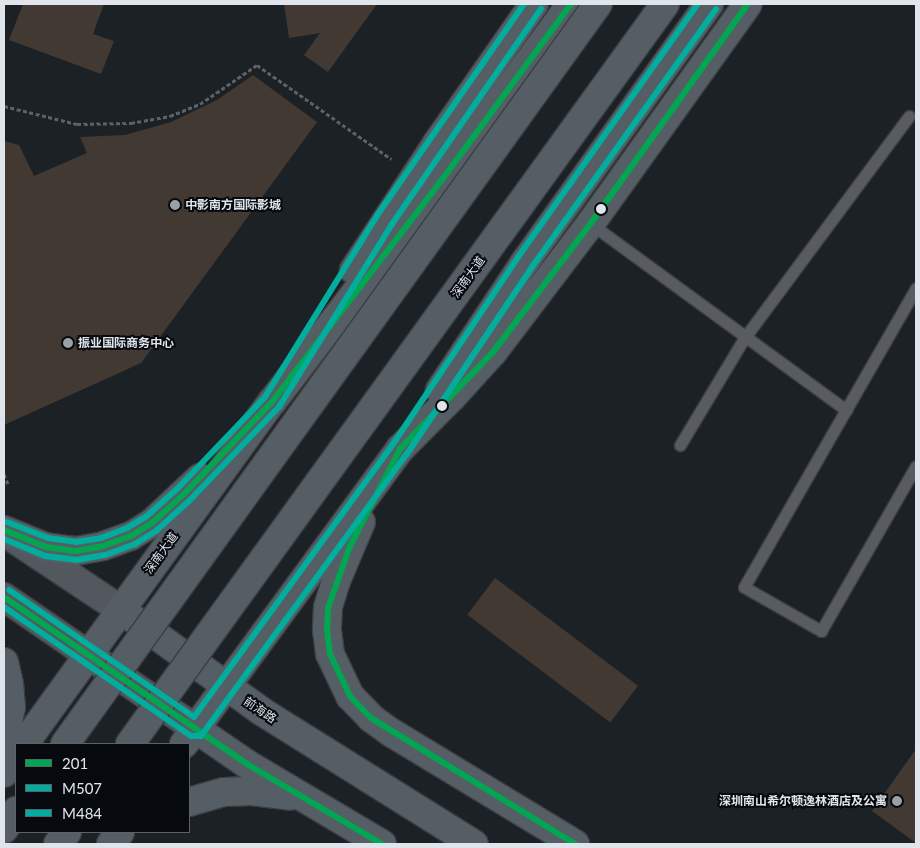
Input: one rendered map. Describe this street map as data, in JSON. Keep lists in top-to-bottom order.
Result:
{
  "streets": {
    "main road": ["深南大道", "前海路"]
  },
  "crossings": [
    ["深南大道", "前海路"]
  ],
  "places": ["中影南方国际影城", "振业国际商务中心", "深圳南山希尔顿逸林酒店及公寓"],
  "lines": ["transit line 201", "transit line M484", "transit line M507"],
  "legend": ["201", "M507", "M484"]
}
